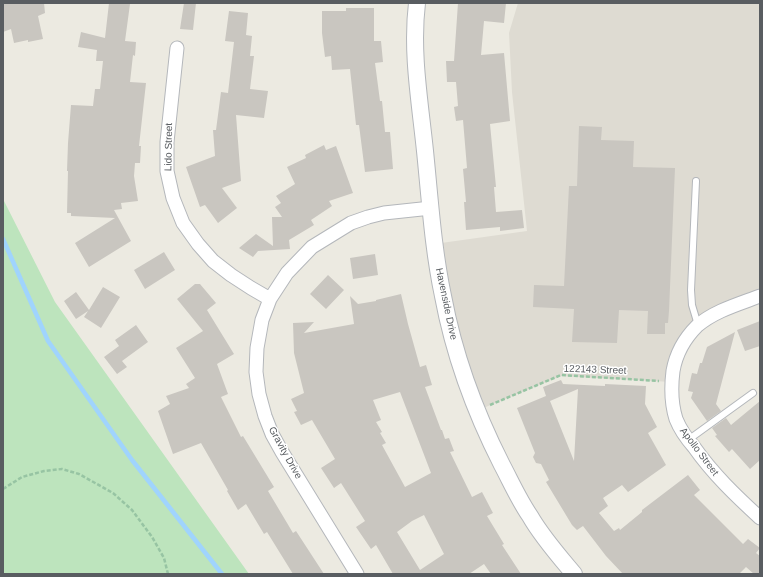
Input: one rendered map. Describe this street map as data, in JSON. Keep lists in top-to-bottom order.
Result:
{
  "streets": {
    "street": [
      "Lido Street",
      "Havenside Drive",
      "Apollo Street",
      "Gravity Drive"
    ],
    "path": ["122143 Street"]
  },
  "crossings": [
    ["Lido Street", "Gravity Drive"],
    ["Havenside Drive", "122143 Street"],
    ["Havenside Drive", "Gravity Drive"],
    ["122143 Street", "Apollo Street"]
  ]
}
